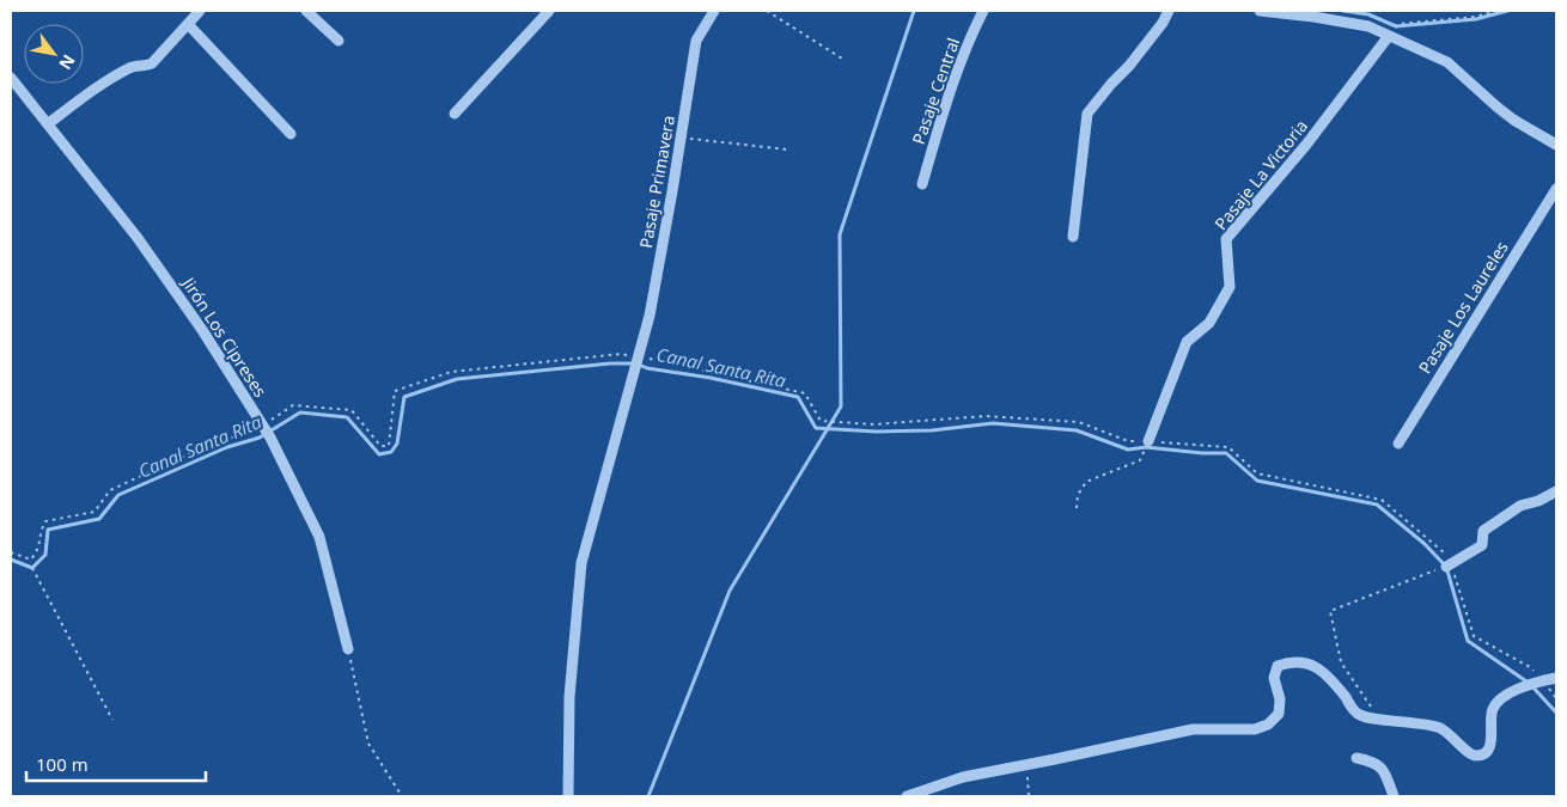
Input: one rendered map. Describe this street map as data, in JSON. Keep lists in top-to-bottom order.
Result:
{
  "streets": {
    "street": [
      "Pasaje Central",
      "Pasaje La Victoria",
      "Pasaje Primavera",
      "Pasaje Los Laureles",
      "Jirón Los Cipreses"
    ]
  },
  "water": ["Canal Santa Rita"],
  "scale_bar": "100 m",
  "north": "bottom right"
}
